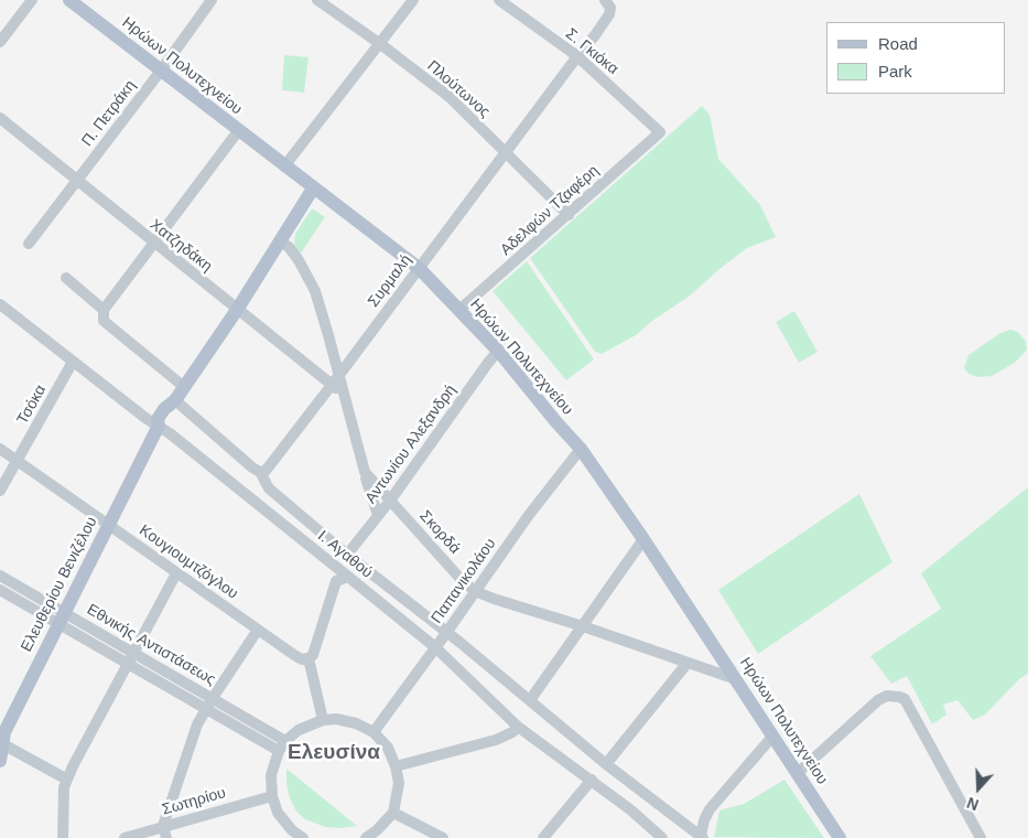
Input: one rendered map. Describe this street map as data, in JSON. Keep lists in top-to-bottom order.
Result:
{
  "streets": {
    "main road": ["Ηρώων Πολυτεχνείου", "Ελευθερίου Βενιζέλου"],
    "street": [
      "Σ. Γκιόκα",
      "Πλούτωνος",
      "Π. Πετράκη",
      "Αδελφών Τζαφέρη",
      "Χατζηδάκη",
      "Συρμαλή",
      "Τσόκα",
      "Αντωνίου Αλεξανδρή",
      "Σκορδά",
      "Ι. Αγαθού",
      "Κουγιουμτζόγλου",
      "Παπανικολάου",
      "Εθνικής Αντιστάσεως",
      "Σωτηρίου"
    ]
  },
  "crossings": [
    ["Σ. Γκιόκα", "Αδελφών Τζαφέρη"],
    ["Σ. Γκιόκα", "Συρμαλή"],
    ["Ηρώων Πολυτεχνείου", "Π. Πετράκη"],
    ["Ηρώων Πολυτεχνείου", "Αδελφών Τζαφέρη"],
    ["Ηρώων Πολυτεχνείου", "Συρμαλή"],
    ["Ηρώων Πολυτεχνείου", "Αντωνίου Αλεξανδρή"],
    ["Ηρώων Πολυτεχνείου", "Σκορδά"],
    ["Ηρώων Πολυτεχνείου", "Παπανικολάου"],
    ["Πλούτωνος", "Αδελφών Τζαφέρη"],
    ["Πλούτωνος", "Συρμαλή"],
    ["Π. Πετράκη", "Χατζηδάκη"],
    ["Χατζηδάκη", "Συρμαλή"],
    ["Χατζηδάκη", "Σκορδά"],
    ["Συρμαλή", "Σκορδά"],
    ["Τσόκα", "Ι. Αγαθού"],
    ["Τσόκα", "Κουγιουμτζόγλου"],
    ["Αντωνίου Αλεξανδρή", "Σκορδά"],
    ["Σκορδά", "Παπανικολάου"],
    ["Ι. Αγαθού", "Παπανικολάου"],
    ["Ι. Αγαθού", "Ελευθερίου Βενιζέλου"],
    ["Κουγιουμτζόγλου", "Ελευθερίου Βενιζέλου"],
    ["Ελευθερίου Βενιζέλου", "Εθνικής Αντιστάσεως"]
  ],
  "districts": ["Ελευσίνα"],
  "legend": ["Road", "Park"],
  "north": "bottom"
}
